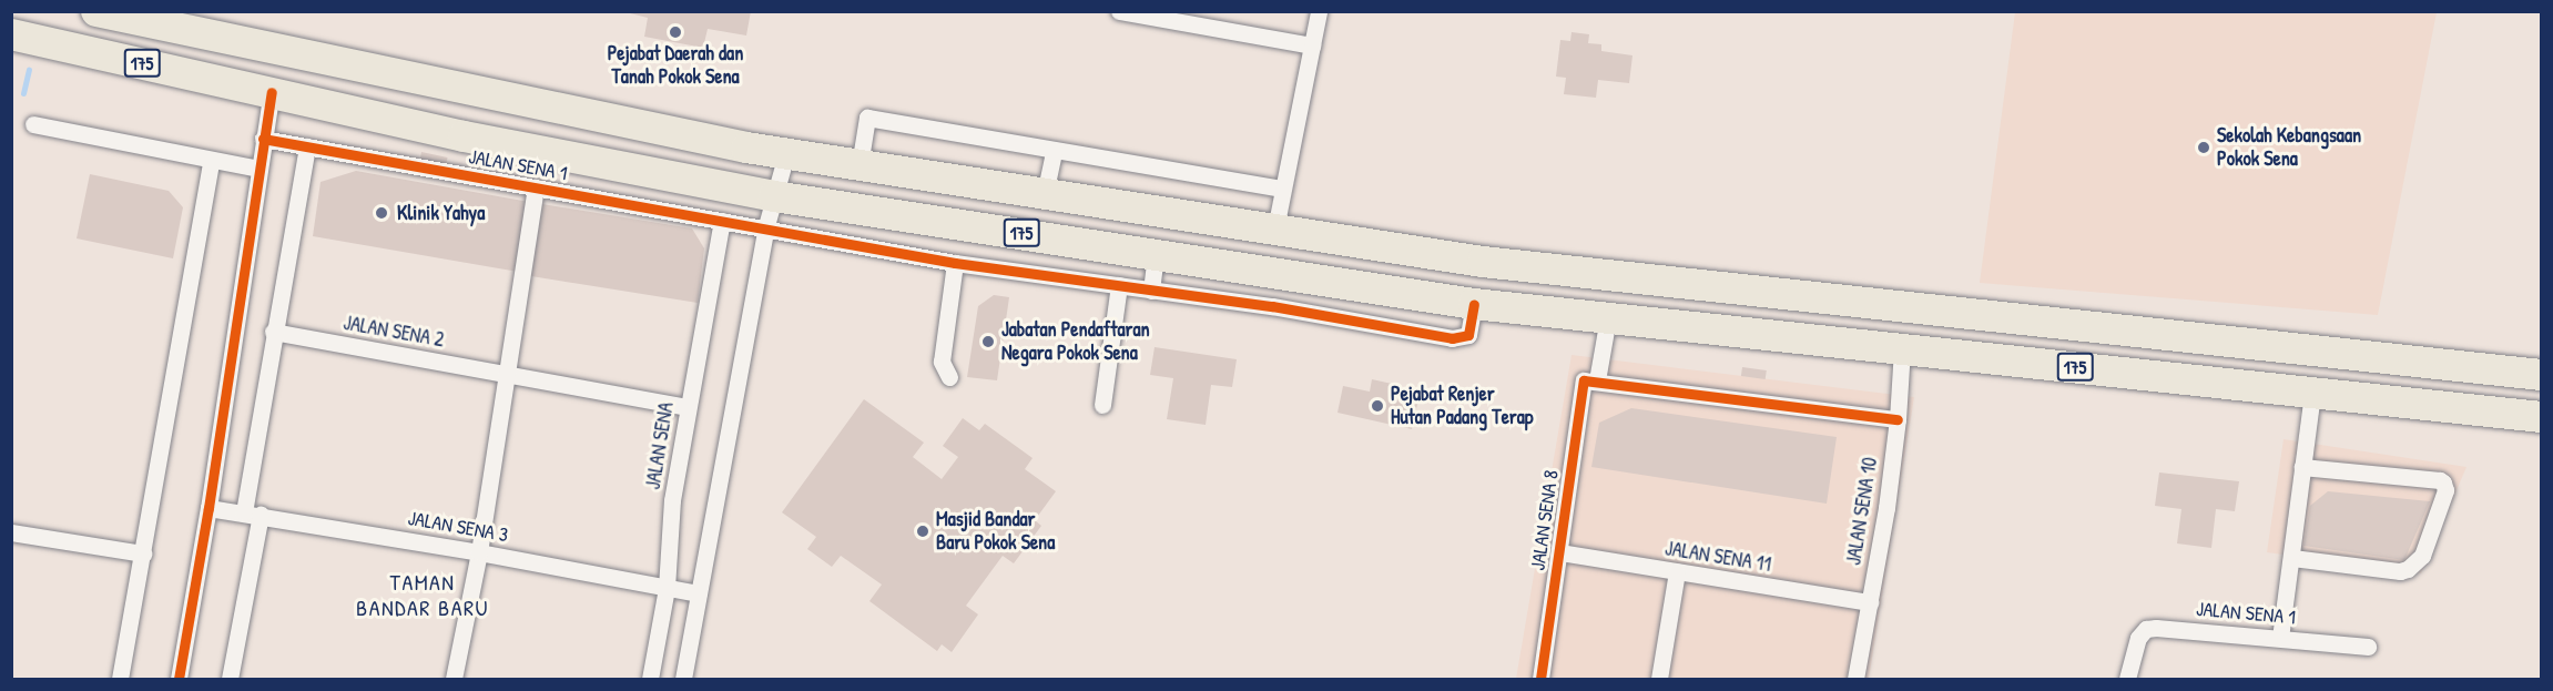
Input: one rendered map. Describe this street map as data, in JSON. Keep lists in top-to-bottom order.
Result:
{
  "streets": {
    "highway": ["175"],
    "street": [
      "JALAN SENA 1",
      "JALAN SENA 2",
      "JALAN SENA",
      "JALAN SENA 10",
      "JALAN SENA 8",
      "JALAN SENA 3",
      "JALAN SENA 11"
    ]
  },
  "crossings": [
    ["175", "JALAN SENA 1"],
    ["175", "JALAN SENA 10"],
    ["JALAN SENA 1", "JALAN SENA"],
    ["JALAN SENA 2", "JALAN SENA"],
    ["JALAN SENA", "JALAN SENA 3"],
    ["JALAN SENA 10", "JALAN SENA 11"],
    ["JALAN SENA 8", "JALAN SENA 11"]
  ],
  "districts": ["TAMAN BANDAR BARU"],
  "places": [
    "Pejabat Daerah dan Tanah Pokok Sena",
    "Sekolah Kebangsaan Pokok Sena",
    "Klinik Yahya",
    "Jabatan Pendaftaran Negara Pokok Sena",
    "Pejabat Renjer Hutan Padang Terap",
    "Masjid Bandar Baru Pokok Sena"
  ]
}
